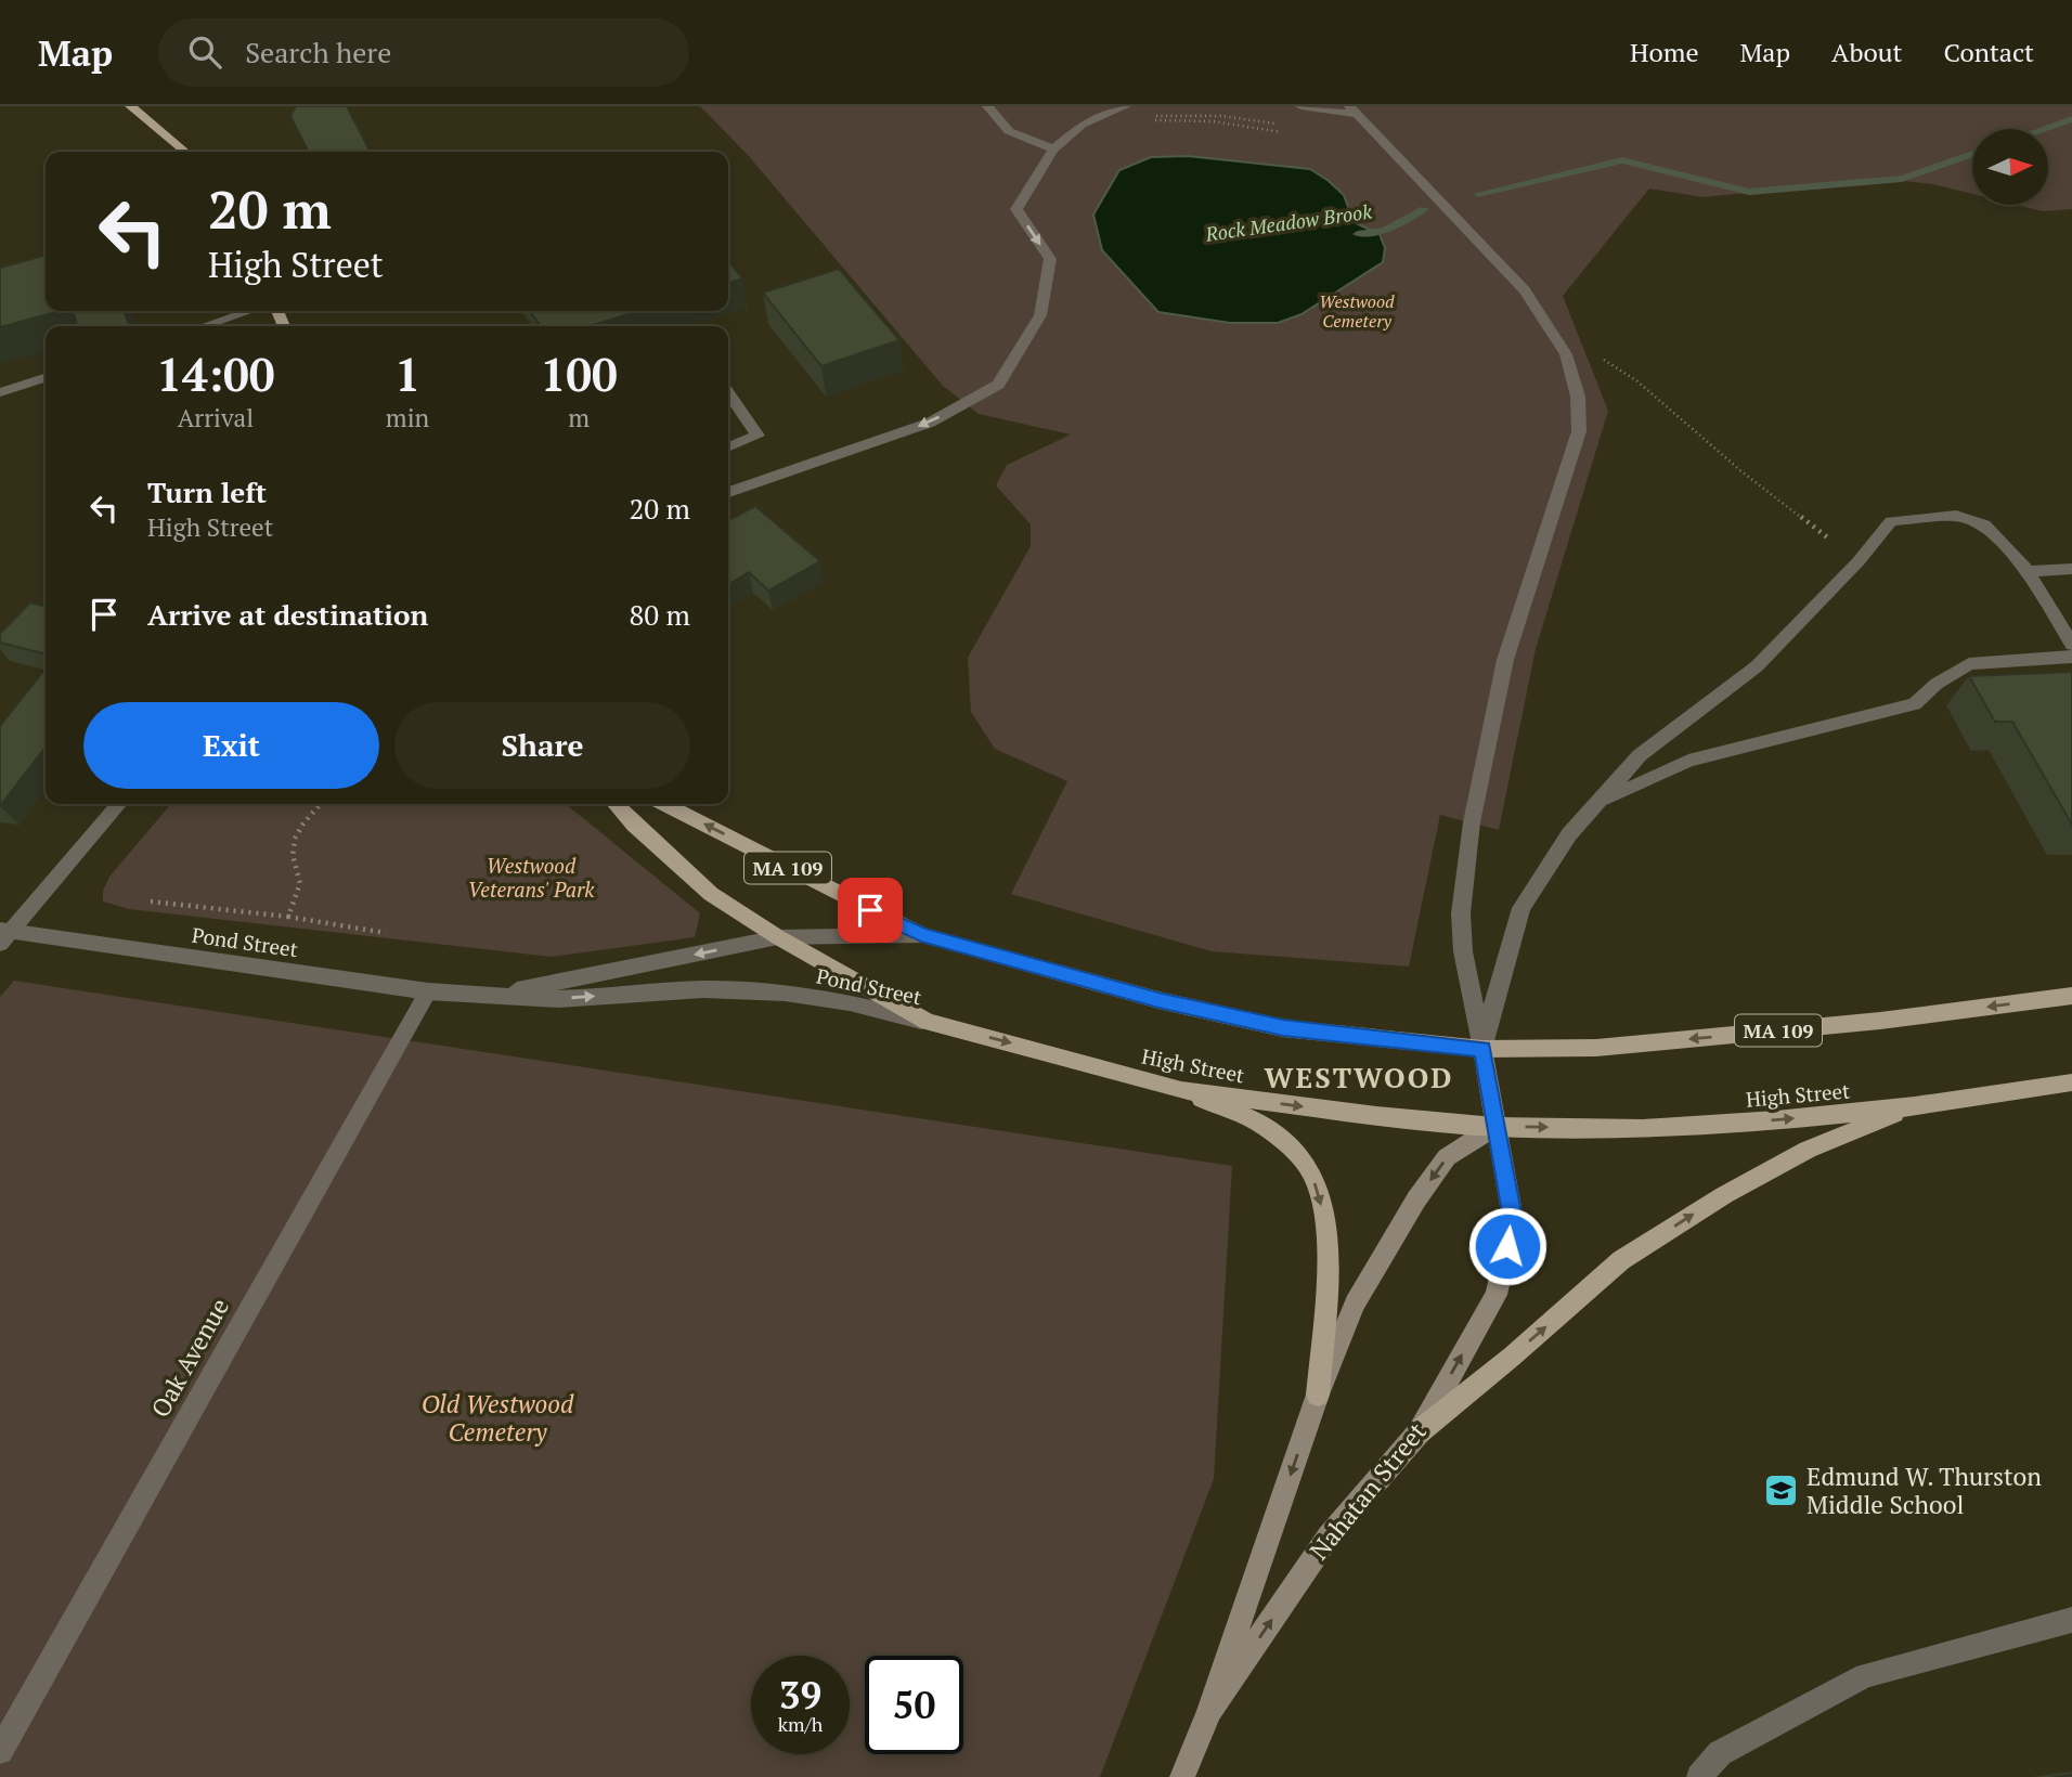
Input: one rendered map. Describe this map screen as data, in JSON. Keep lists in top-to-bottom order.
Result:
{
  "streets": {
    "main road": ["MA 109", "High Street", "Nahatan Street"],
    "street": ["Pond Street", "Oak Avenue"]
  },
  "crossings": [
    ["MA 109", "Pond Street"],
    ["MA 109", "Nahatan Street"],
    ["Pond Street", "High Street"],
    ["Pond Street", "Oak Avenue"],
    ["High Street", "Nahatan Street"]
  ],
  "districts": ["WESTWOOD"],
  "water": ["Rock Meadow Brook"],
  "parks": ["Westwood Cemetery", "Westwood Veterans' Park", "Old Westwood Cemetery"],
  "places": {
    "school or university": ["Edmund W. Thurston Middle School"]
  },
  "north": "right",
  "page": {
    "header": "Map",
    "search": "Search here",
    "nav": [
      "Home",
      "Map",
      "About",
      "Contact"
    ],
    "turn": ["20 m", "High Street"],
    "eta": [
      "14:00",
      "Arrival",
      "1",
      "min",
      "100",
      "m"
    ],
    "list": [
      {
        "name": "Turn left",
        "note": "High Street",
        "value": "20 m"
      },
      {
        "name": "Arrive at destination",
        "value": "80 m"
      }
    ],
    "buttons": ["Exit", "Share"],
    "speed": "39 km/h",
    "limit": "50"
  }
}
